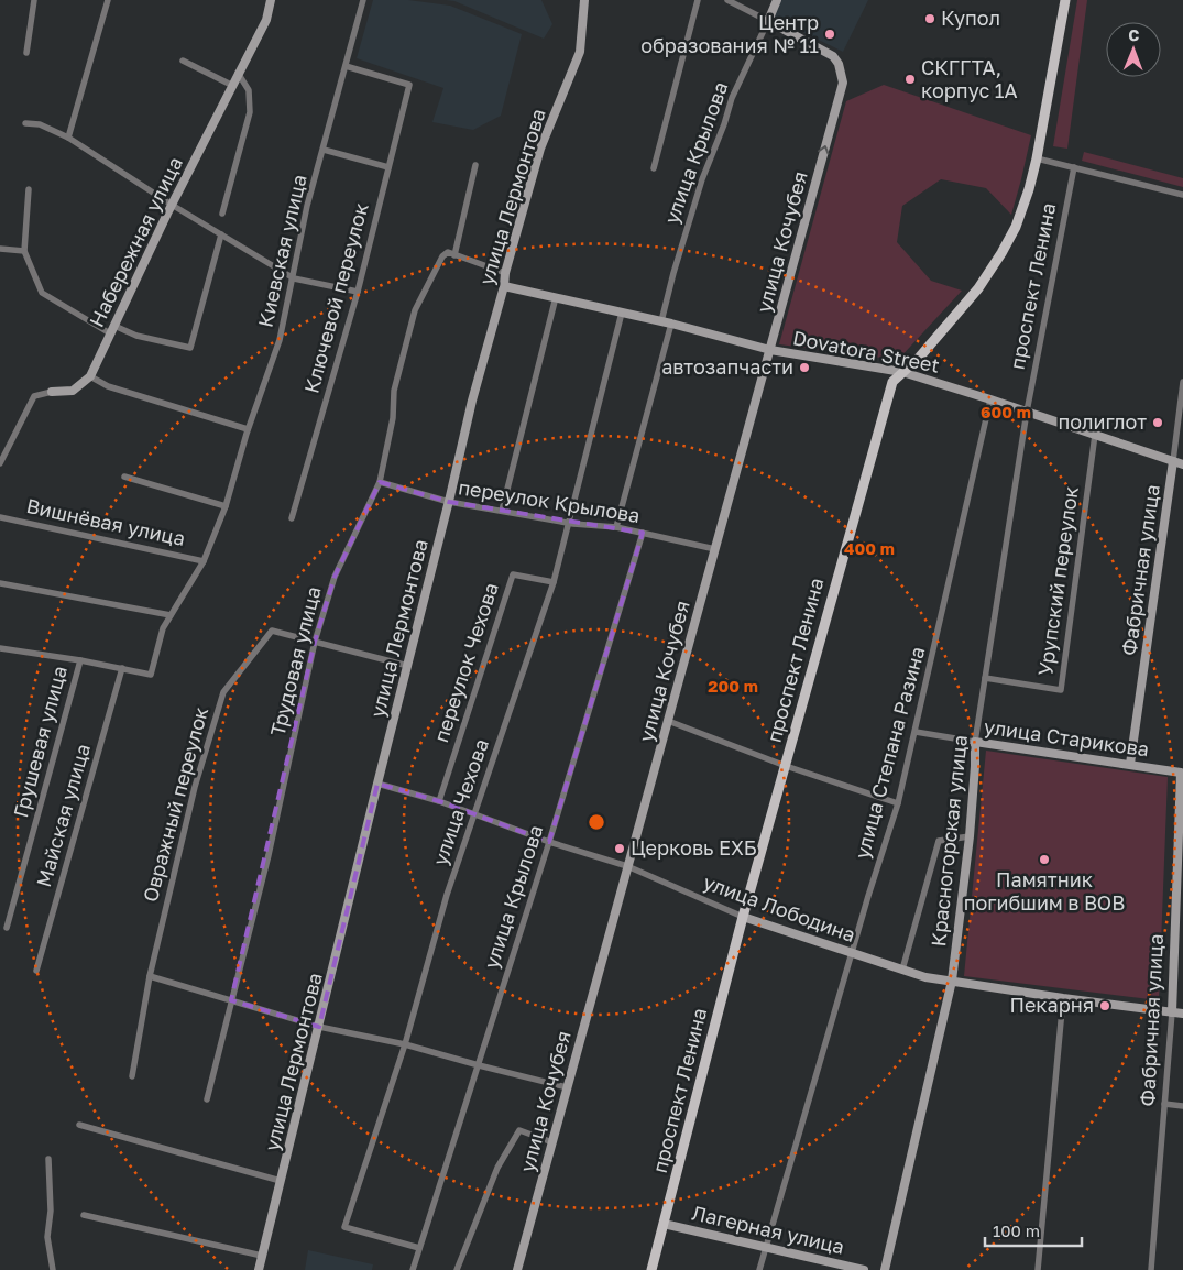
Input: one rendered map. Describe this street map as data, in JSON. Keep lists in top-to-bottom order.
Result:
{
  "streets": {
    "main road": ["проспект Ленина"],
    "street": [
      "улица Крылова",
      "улица Лермонтова",
      "Набережная улица",
      "улица Кочубея",
      "Киевская улица",
      "Ключевой переулок",
      "Dovatora Street",
      "переулок Крылова",
      "Вишнёвая улица",
      "Фабричная улица",
      "Урупский переулок",
      "Трудовая улица",
      "переулок Чехова",
      "улица Старикова",
      "Грушевая улица",
      "улица Степана Разина",
      "улица Чехова",
      "Овражный переулок",
      "Майская улица",
      "Красногорская улица",
      "улица Лободина",
      "Лагерная улица"
    ]
  },
  "crossings": [
    ["улица Крылова", "улица Кочубея"],
    ["улица Крылова", "Dovatora Street"],
    ["улица Крылова", "переулок Крылова"],
    ["улица Крылова", "улица Чехова"],
    ["улица Крылова", "улица Лободина"],
    ["улица Лермонтова", "Dovatora Street"],
    ["улица Лермонтова", "переулок Крылова"],
    ["улица Лермонтова", "Овражный переулок"],
    ["улица Лермонтова", "улица Лободина"],
    ["улица Кочубея", "Dovatora Street"],
    ["улица Кочубея", "переулок Крылова"],
    ["улица Кочубея", "улица Лободина"],
    ["Киевская улица", "Ключевой переулок"],
    ["Киевская улица", "Вишнёвая улица"],
    ["Киевская улица", "Грушевая улица"],
    ["Киевская улица", "Майская улица"],
    ["проспект Ленина", "Dovatora Street"],
    ["проспект Ленина", "Красногорская улица"],
    ["проспект Ленина", "улица Лободина"],
    ["проспект Ленина", "Лагерная улица"],
    ["Dovatora Street", "Фабричная улица"],
    ["Dovatora Street", "Урупский переулок"],
    ["Dovatora Street", "улица Степана Разина"],
    ["Dovatora Street", "улица Чехова"],
    ["Dovatora Street", "Красногорская улица"],
    ["переулок Крылова", "Трудовая улица"],
    ["переулок Крылова", "улица Чехова"],
    ["Фабричная улица", "улица Старикова"],
    ["Фабричная улица", "улица Лободина"],
    ["Урупский переулок", "Красногорская улица"],
    ["Трудовая улица", "Овражный переулок"],
    ["переулок Чехова", "улица Чехова"],
    ["переулок Чехова", "улица Лободина"],
    ["улица Старикова", "улица Степана Разина"],
    ["улица Старикова", "Красногорская улица"],
    ["улица Степана Разина", "улица Лободина"],
    ["улица Степана Разина", "Лагерная улица"],
    ["улица Чехова", "улица Лободина"],
    ["Красногорская улица", "улица Лободина"]
  ],
  "places": [
    "Купол",
    "Центр образования № 11",
    "СКГГТА, корпус 1А",
    "автозапчасти",
    "полиглот",
    "Церковь ЕХБ",
    "Памятник погибшим в ВОВ",
    "Пекарня"
  ],
  "scale_bar": "100 m",
  "north": "top",
  "rings": ["600 m", "400 m", "200 m"]
}
